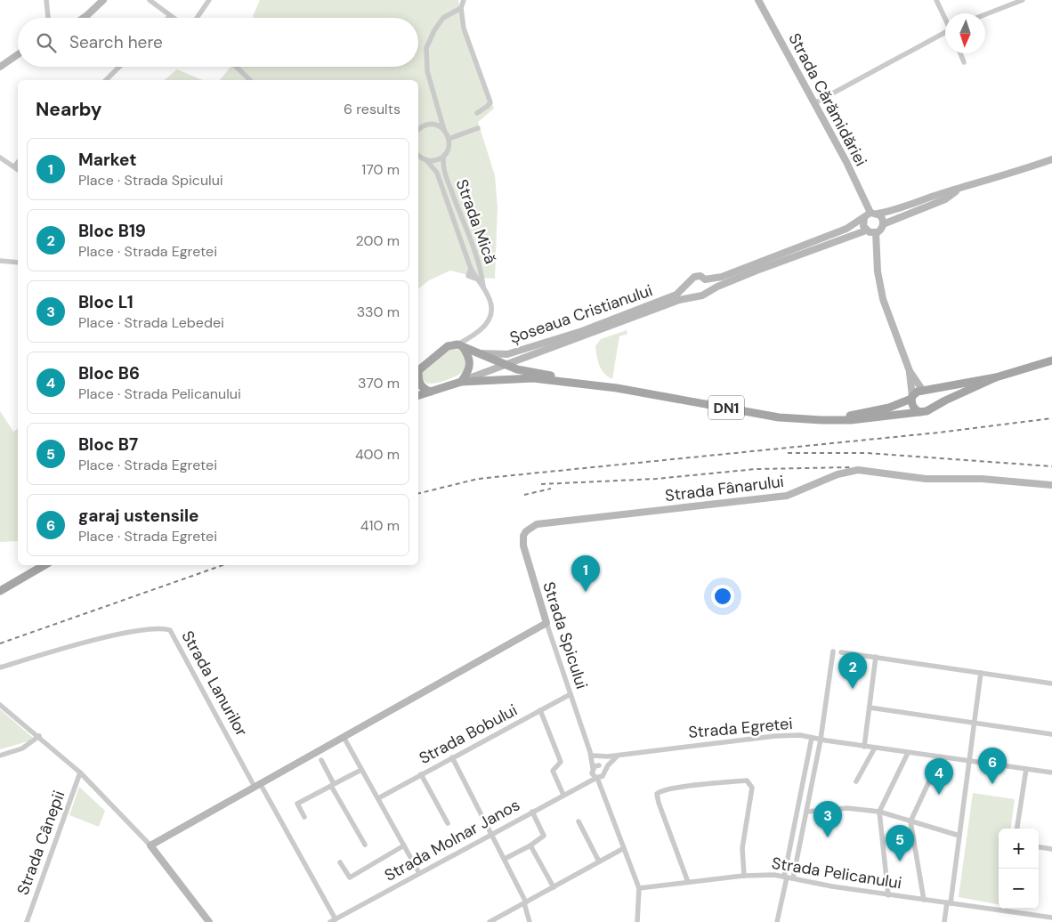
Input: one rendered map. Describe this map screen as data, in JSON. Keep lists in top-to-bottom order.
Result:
{
  "streets": {
    "main road": ["DN1"],
    "street": [
      "Strada Cărămidăriei",
      "Strada Mică",
      "Șoseaua Cristianului",
      "Strada Fânarului",
      "Strada Spicului",
      "Strada Lanurilor",
      "Strada Egretei",
      "Strada Bobului",
      "Strada Molnar Janos",
      "Strada Cânepii",
      "Strada Pelicanului"
    ]
  },
  "crossings": [
    ["Strada Cărămidăriei", "Șoseaua Cristianului"],
    ["Șoseaua Cristianului", "DN1"],
    ["Strada Fânarului", "Strada Spicului"],
    ["Strada Spicului", "Strada Bobului"]
  ],
  "north": "bottom",
  "page": {
    "search": "Search here",
    "heading": ["Nearby", "6 results"],
    "list": [
      {
        "mark": "1",
        "name": "Market",
        "note": "Place · Strada Spicului",
        "value": "170 m"
      },
      {
        "mark": "2",
        "name": "Bloc B19",
        "note": "Place · Strada Egretei",
        "value": "200 m"
      },
      {
        "mark": "3",
        "name": "Bloc L1",
        "note": "Place · Strada Lebedei",
        "value": "330 m"
      },
      {
        "mark": "4",
        "name": "Bloc B6",
        "note": "Place · Strada Pelicanului",
        "value": "370 m"
      },
      {
        "mark": "5",
        "name": "Bloc B7",
        "note": "Place · Strada Egretei",
        "value": "400 m"
      },
      {
        "mark": "6",
        "name": "garaj ustensile",
        "note": "Place · Strada Egretei",
        "value": "410 m"
      }
    ],
    "pins": [
      "1",
      "2",
      "6",
      "4",
      "3",
      "5"
    ],
    "map_buttons": ["+", "−"]
  }
}
